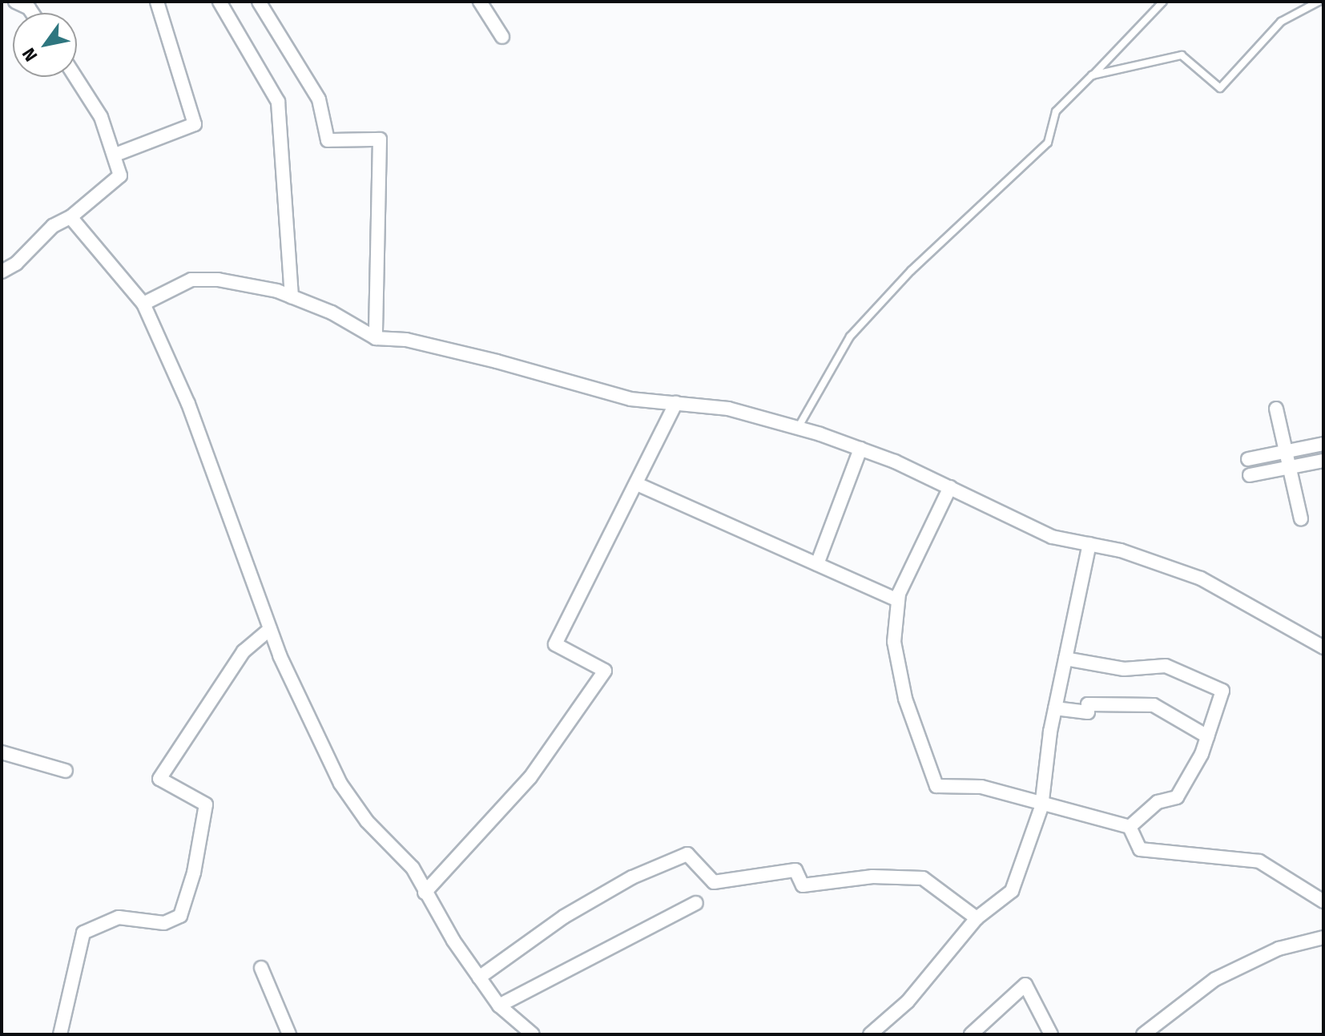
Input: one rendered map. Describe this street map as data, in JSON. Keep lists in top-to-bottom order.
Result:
{
  "north": "bottom left"
}
